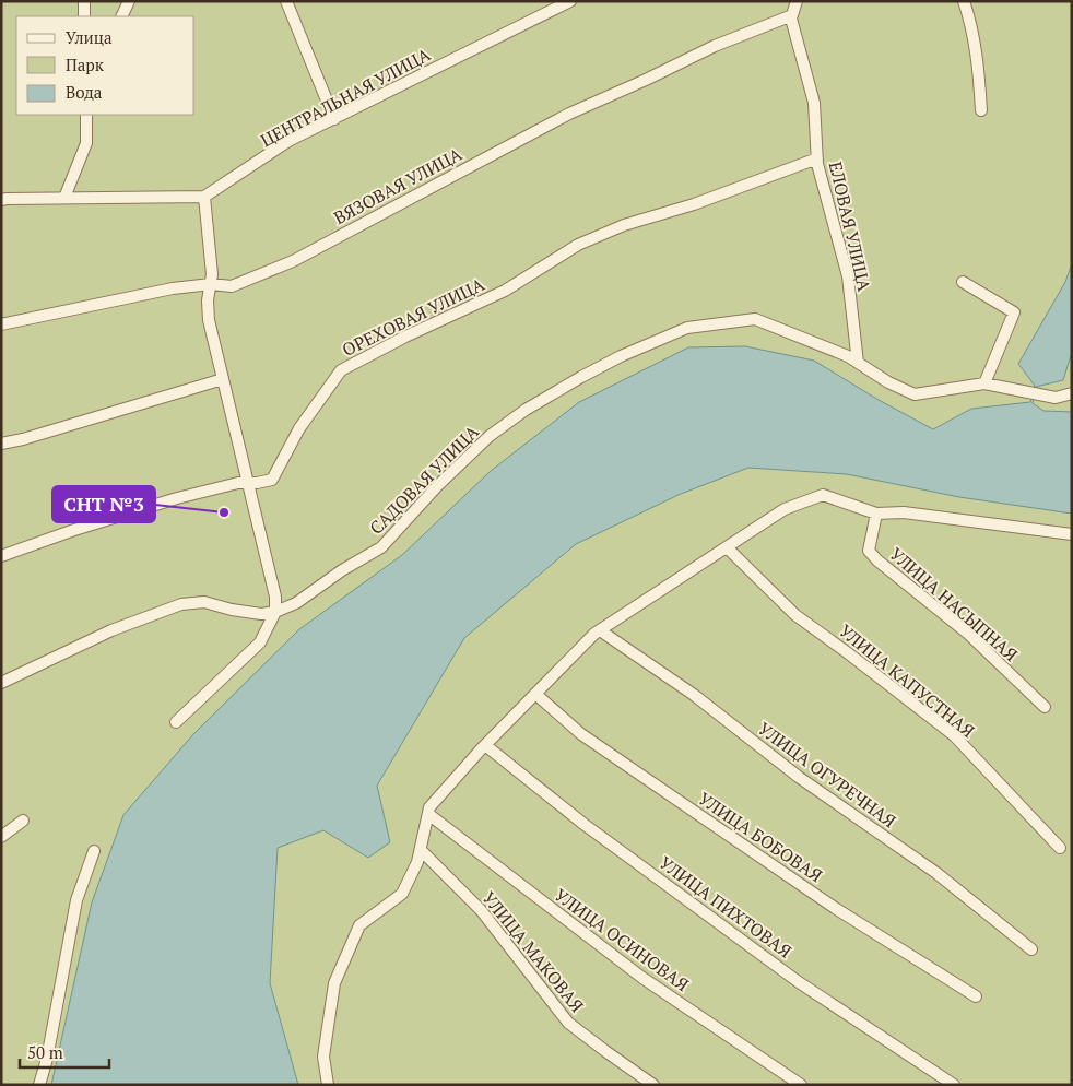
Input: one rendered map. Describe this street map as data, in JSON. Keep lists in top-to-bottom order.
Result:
{
  "streets": {
    "street": [
      "ЦЕНТРАЛЬНАЯ УЛИЦА",
      "ВЯЗОВАЯ УЛИЦА",
      "ЕЛОВАЯ УЛИЦА",
      "ОРЕХОВАЯ УЛИЦА",
      "САДОВАЯ УЛИЦА",
      "УЛИЦА НАСЫПНАЯ",
      "УЛИЦА КАПУСТНАЯ",
      "УЛИЦА ОГУРЕЧНАЯ",
      "УЛИЦА БОБОВАЯ",
      "УЛИЦА ПИХТОВАЯ",
      "УЛИЦА ОСИНОВАЯ",
      "УЛИЦА МАКОВАЯ"
    ]
  },
  "crossings": [
    ["ВЯЗОВАЯ УЛИЦА", "ЕЛОВАЯ УЛИЦА"],
    ["ЕЛОВАЯ УЛИЦА", "ОРЕХОВАЯ УЛИЦА"],
    ["ЕЛОВАЯ УЛИЦА", "САДОВАЯ УЛИЦА"]
  ],
  "places": ["СНТ №3"],
  "legend": ["Улица", "Парк", "Вода"],
  "scale_bar": "50 m"
}
